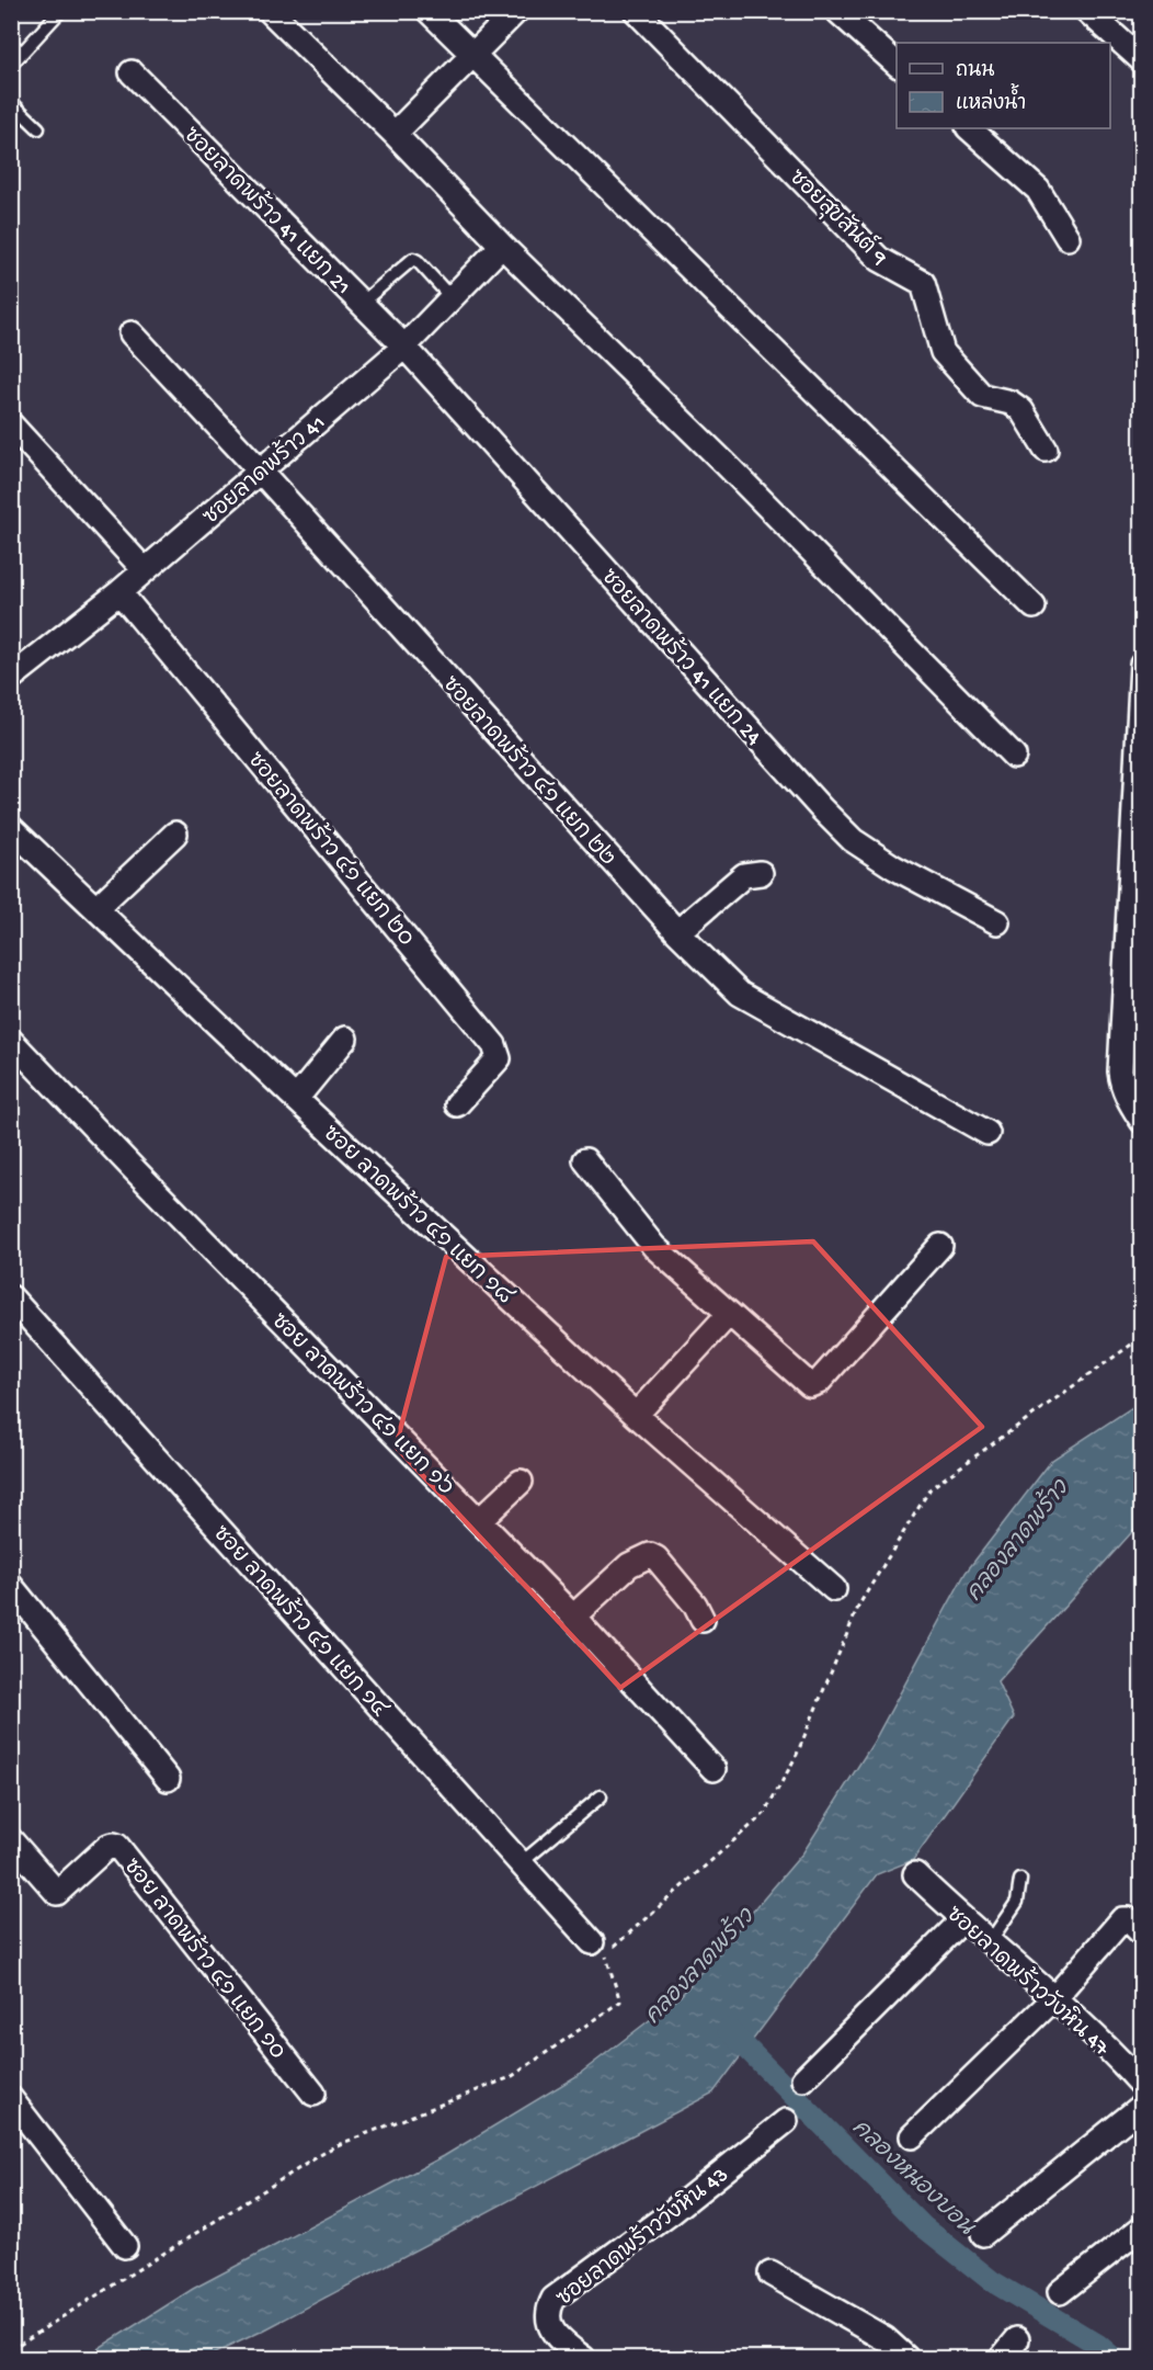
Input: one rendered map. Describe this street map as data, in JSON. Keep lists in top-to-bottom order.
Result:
{
  "streets": {
    "street": [
      "ซอยลาดพร้าว 41 แยก 21",
      "ซอยสุขสันต์ 9",
      "ซอยลาดพร้าว 41",
      "ซอยลาดพร้าว 41 แยก 24",
      "ซอยลาดพร้าว ๔๑ แยก ๒๒",
      "ซอยลาดพร้าว ๔๑ แยก ๒๐",
      "ซอย ลาดพร้าว ๔๑ แยก ๑๘",
      "ซอย ลาดพร้าว ๔๑ แยก ๑๖",
      "ซอย ลาดพร้าว ๔๑ แยก ๑๔",
      "ซอย ลาดพร้าว ๔๑ แยก ๑๐",
      "ซอยลาดพร้าววังหิน 47",
      "ซอยลาดพร้าววังหิน 43"
    ]
  },
  "crossings": [
    ["ซอยลาดพร้าว 41 แยก 21", "ซอยลาดพร้าว 41"],
    ["ซอยลาดพร้าว 41 แยก 21", "ซอยลาดพร้าว 41 แยก 24"],
    ["ซอยลาดพร้าว 41", "ซอยลาดพร้าว 41 แยก 24"],
    ["ซอยลาดพร้าว 41", "ซอยลาดพร้าว ๔๑ แยก ๒๒"],
    ["ซอยลาดพร้าว 41", "ซอยลาดพร้าว ๔๑ แยก ๒๐"]
  ],
  "water": ["คลองลาดพร้าว", "คลองหนองบอน"],
  "legend": ["ถนน", "แหล่งน้ำ"]
}
